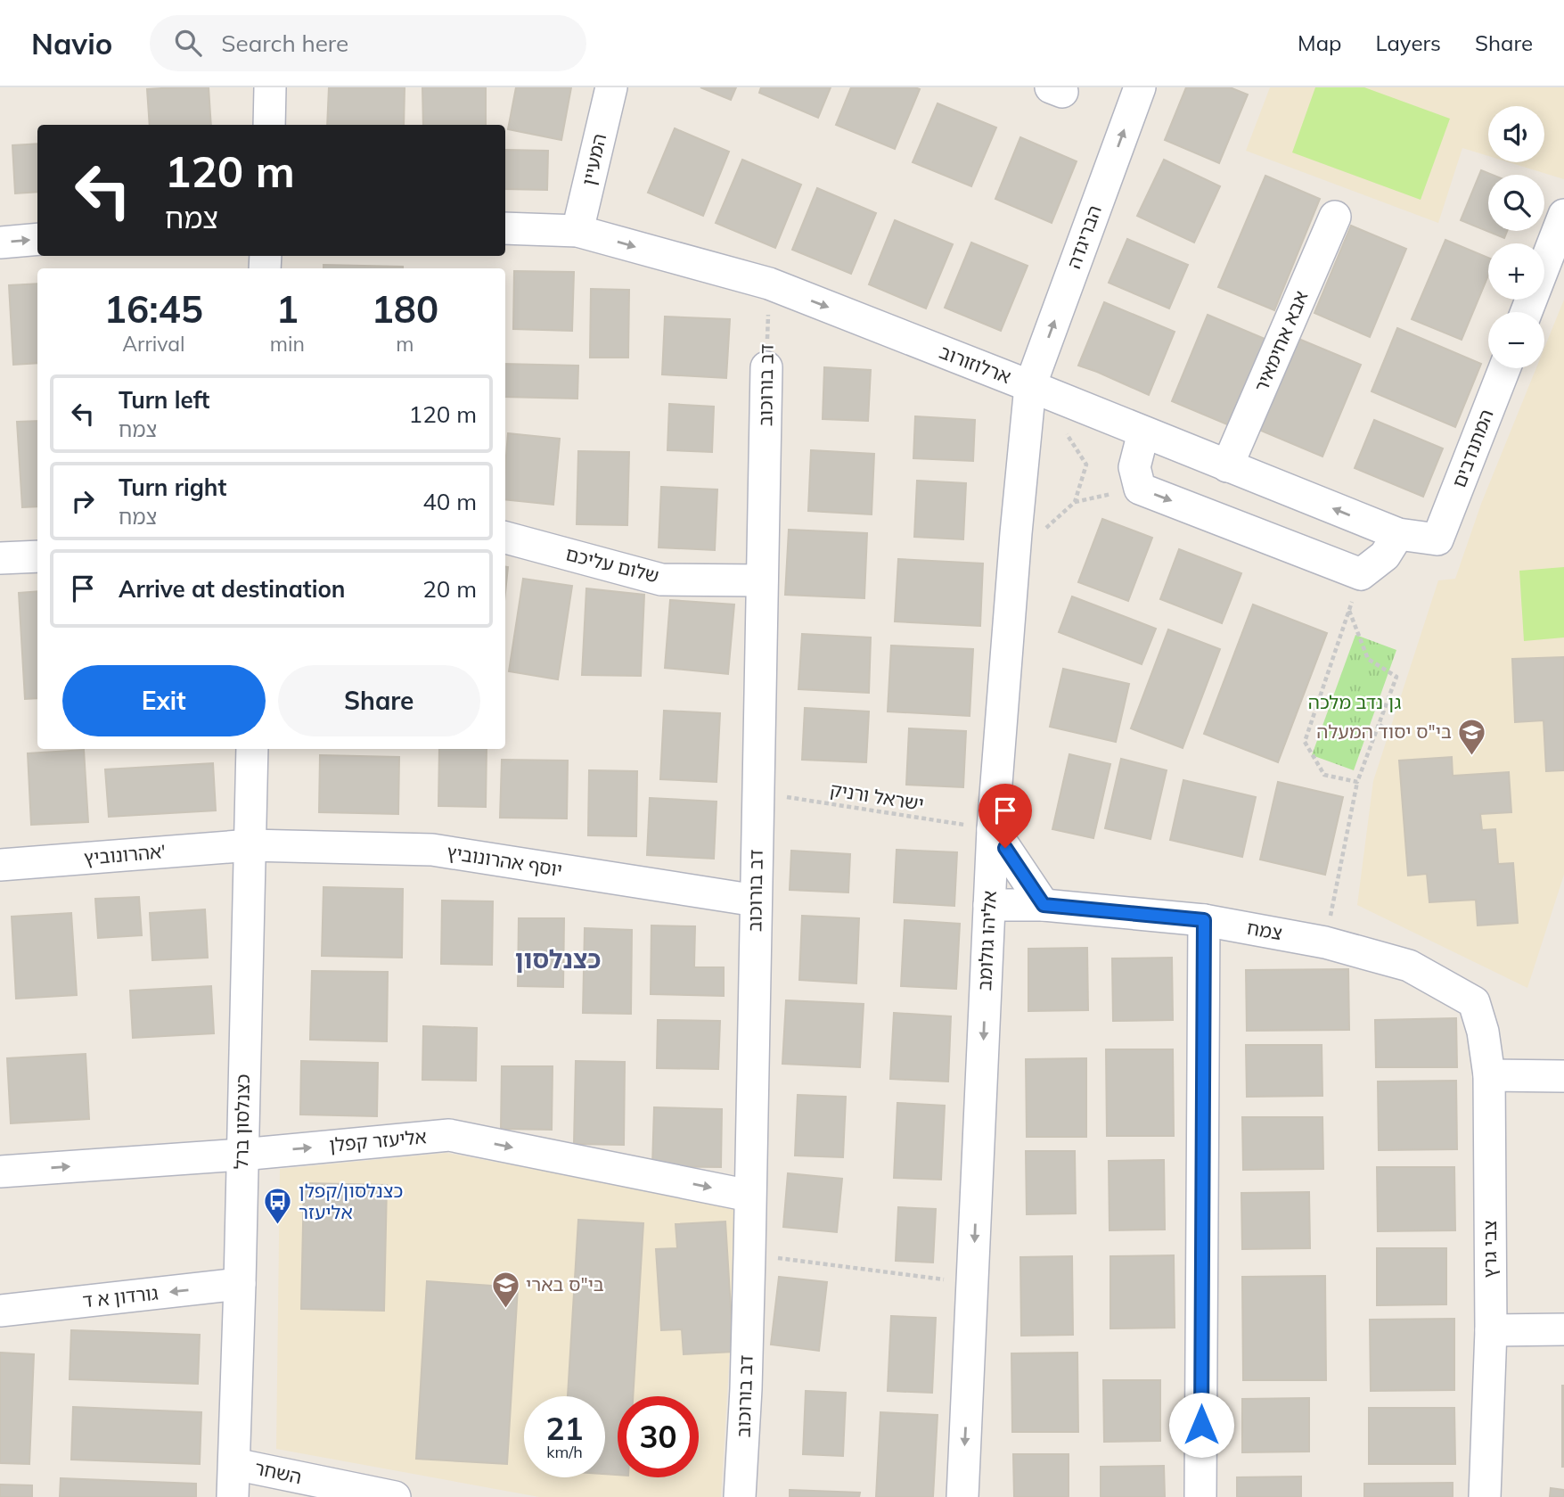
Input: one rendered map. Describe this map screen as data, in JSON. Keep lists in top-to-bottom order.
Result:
{
  "streets": {
    "street": [
      "המעיין",
      "הבריגדה",
      "אבא אחימאיר",
      "ארלוזורוב",
      "דב בורוכוב",
      "המתנדבים",
      "שלום עליכם",
      "אהרונוביץ'",
      "יוסף אהרונוביץ",
      "צמח",
      "אליהו גולומב",
      "כצנלסון ברל",
      "אליעזר קפלן",
      "צבי גרץ",
      "גורדון א ד",
      "השחר"
    ],
    "path": ["ישראל ורניק"]
  },
  "crossings": [
    ["המעיין", "ארלוזורוב"],
    ["הבריגדה", "ארלוזורוב"],
    ["הבריגדה", "אליהו גולומב"],
    ["אבא אחימאיר", "ארלוזורוב"],
    ["ארלוזורוב", "דב בורוכוב"],
    ["ארלוזורוב", "המתנדבים"],
    ["ארלוזורוב", "אליהו גולומב"],
    ["דב בורוכוב", "שלום עליכם"],
    ["דב בורוכוב", "ישראל ורניק"],
    ["דב בורוכוב", "יוסף אהרונוביץ"],
    ["דב בורוכוב", "אליעזר קפלן"],
    ["ישראל ורניק", "אליהו גולומב"],
    ["אהרונוביץ'", "יוסף אהרונוביץ"],
    ["אהרונוביץ'", "כצנלסון ברל"],
    ["יוסף אהרונוביץ", "כצנלסון ברל"],
    ["צמח", "אליהו גולומב"],
    ["צמח", "צבי גרץ"],
    ["כצנלסון ברל", "אליעזר קפלן"],
    ["כצנלסון ברל", "גורדון א ד"],
    ["כצנלסון ברל", "השחר"]
  ],
  "one_way": ["הבריגדה", "אליעזר קפלן", "גורדון א ד"],
  "districts": ["כצנלסון"],
  "parks": ["גן נדב מלכה"],
  "places": {
    "school or university": ["בי\"ס יסוד המעלה", "בי\"ס בארי"],
    "bus stop": ["כצנלסון/קפלן אליעזר"]
  },
  "page": {
    "header": "Navio",
    "search": "Search here",
    "nav": ["Map", "Layers", "Share"],
    "map_buttons": ["+", "−"],
    "turn": ["120 m", "צמח"],
    "eta": [
      "16:45",
      "Arrival",
      "1",
      "min",
      "180",
      "m"
    ],
    "list": [
      {
        "name": "Turn left",
        "note": "צמח",
        "value": "120 m"
      },
      {
        "name": "Turn right",
        "note": "צמח",
        "value": "40 m"
      },
      {
        "name": "Arrive at destination",
        "value": "20 m"
      }
    ],
    "buttons": ["Exit", "Share"],
    "speed": "21 km/h",
    "limit": "30"
  }
}
